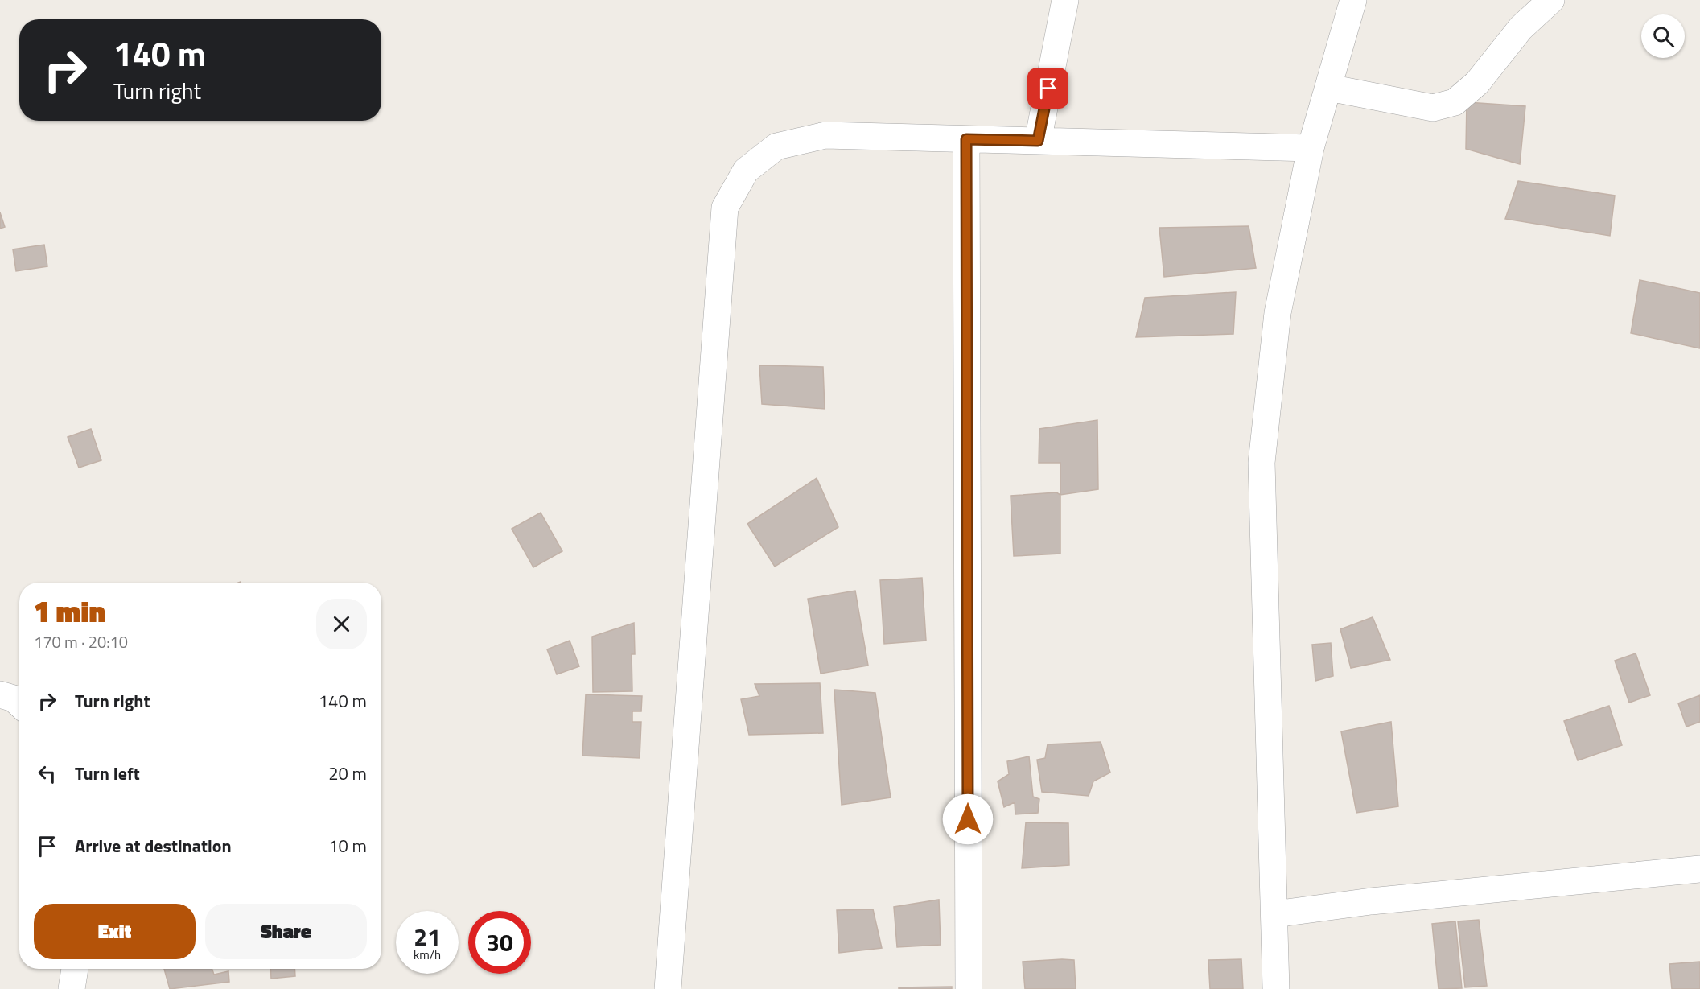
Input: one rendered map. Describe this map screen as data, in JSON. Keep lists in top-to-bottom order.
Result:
{
  "page": {
    "turn": ["140 m", "Turn right"],
    "heading": ["1 min", "170 m · 20:10"],
    "list": [
      {
        "name": "Turn right",
        "value": "140 m"
      },
      {
        "name": "Turn left",
        "value": "20 m"
      },
      {
        "name": "Arrive at destination",
        "value": "10 m"
      }
    ],
    "buttons": ["Exit", "Share"],
    "speed": "21 km/h",
    "limit": "30"
  }
}
